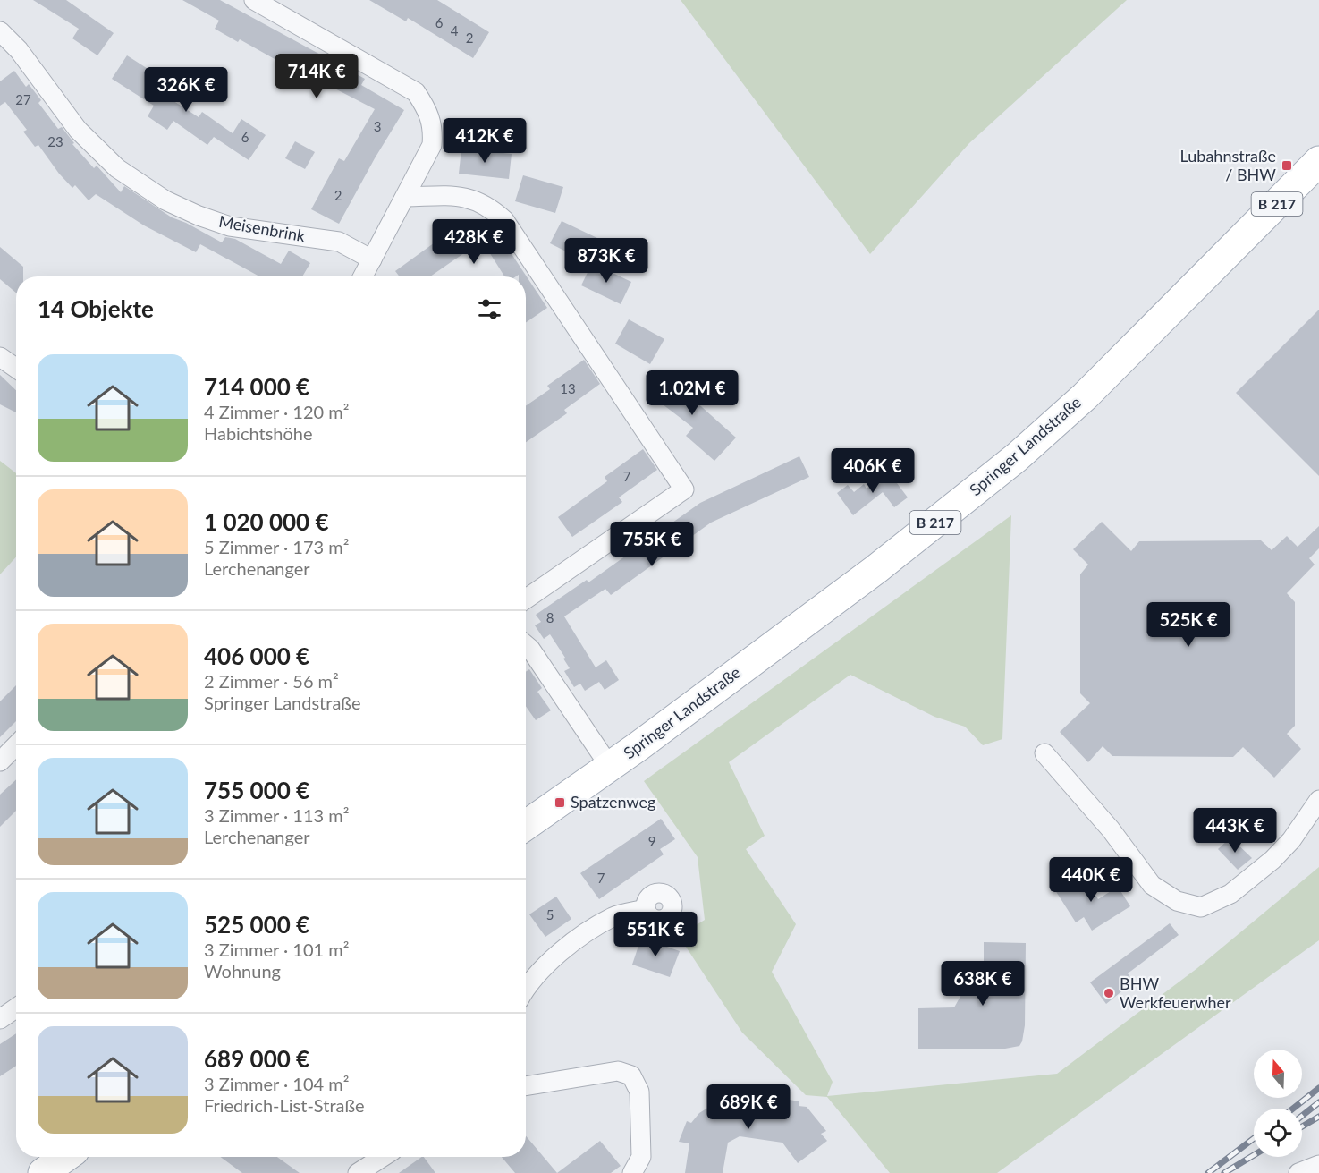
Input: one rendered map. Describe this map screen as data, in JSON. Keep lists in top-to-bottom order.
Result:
{
  "streets": {
    "main road": ["B 217", "Springer Landstraße"],
    "street": ["Meisenbrink"]
  },
  "places": {
    "transit": ["Lubahnstraße / BHW", "Spatzenweg"],
    "other": ["BHW Werkfeuerwher"]
  },
  "house_numbers": [
    "6",
    "4",
    "2",
    "27",
    "3",
    "6",
    "23",
    "2",
    "13",
    "7",
    "8",
    "9",
    "7",
    "5"
  ],
  "north": "top",
  "page": {
    "price": [
      "714K €",
      "326K €",
      "412K €",
      "428K €",
      "873K €",
      "1.02M €",
      "406K €",
      "755K €",
      "525K €",
      "443K €",
      "440K €",
      "551K €",
      "638K €",
      "689K €"
    ],
    "heading": "14 Objekte",
    "list": [
      {
        "name": "714 000 €",
        "note": "4 Zimmer · 120 m² · Habichtshöhe"
      },
      {
        "name": "1 020 000 €",
        "note": "5 Zimmer · 173 m² · Lerchenanger"
      },
      {
        "name": "406 000 €",
        "note": "2 Zimmer · 56 m² · Springer Landstraße"
      },
      {
        "name": "755 000 €",
        "note": "3 Zimmer · 113 m² · Lerchenanger"
      },
      {
        "name": "525 000 €",
        "note": "3 Zimmer · 101 m² · Wohnung"
      },
      {
        "name": "689 000 €",
        "note": "3 Zimmer · 104 m² · Friedrich-List-Straße"
      }
    ]
  }
}
